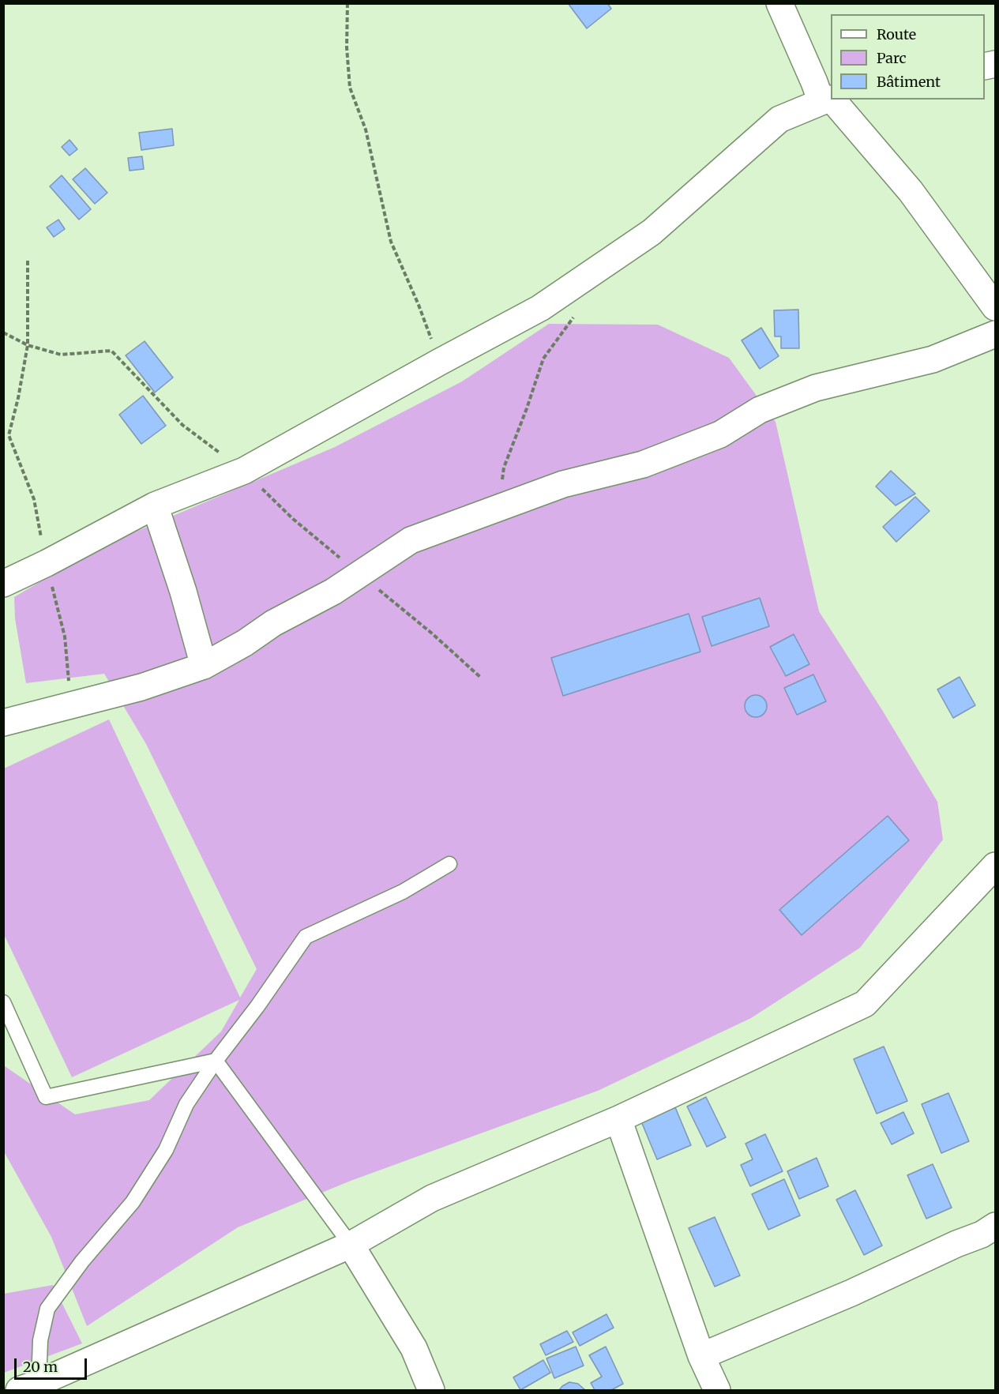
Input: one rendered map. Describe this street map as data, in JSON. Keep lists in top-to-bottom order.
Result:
{
  "legend": ["Route", "Parc", "Bâtiment"],
  "scale_bar": "20 m"
}
